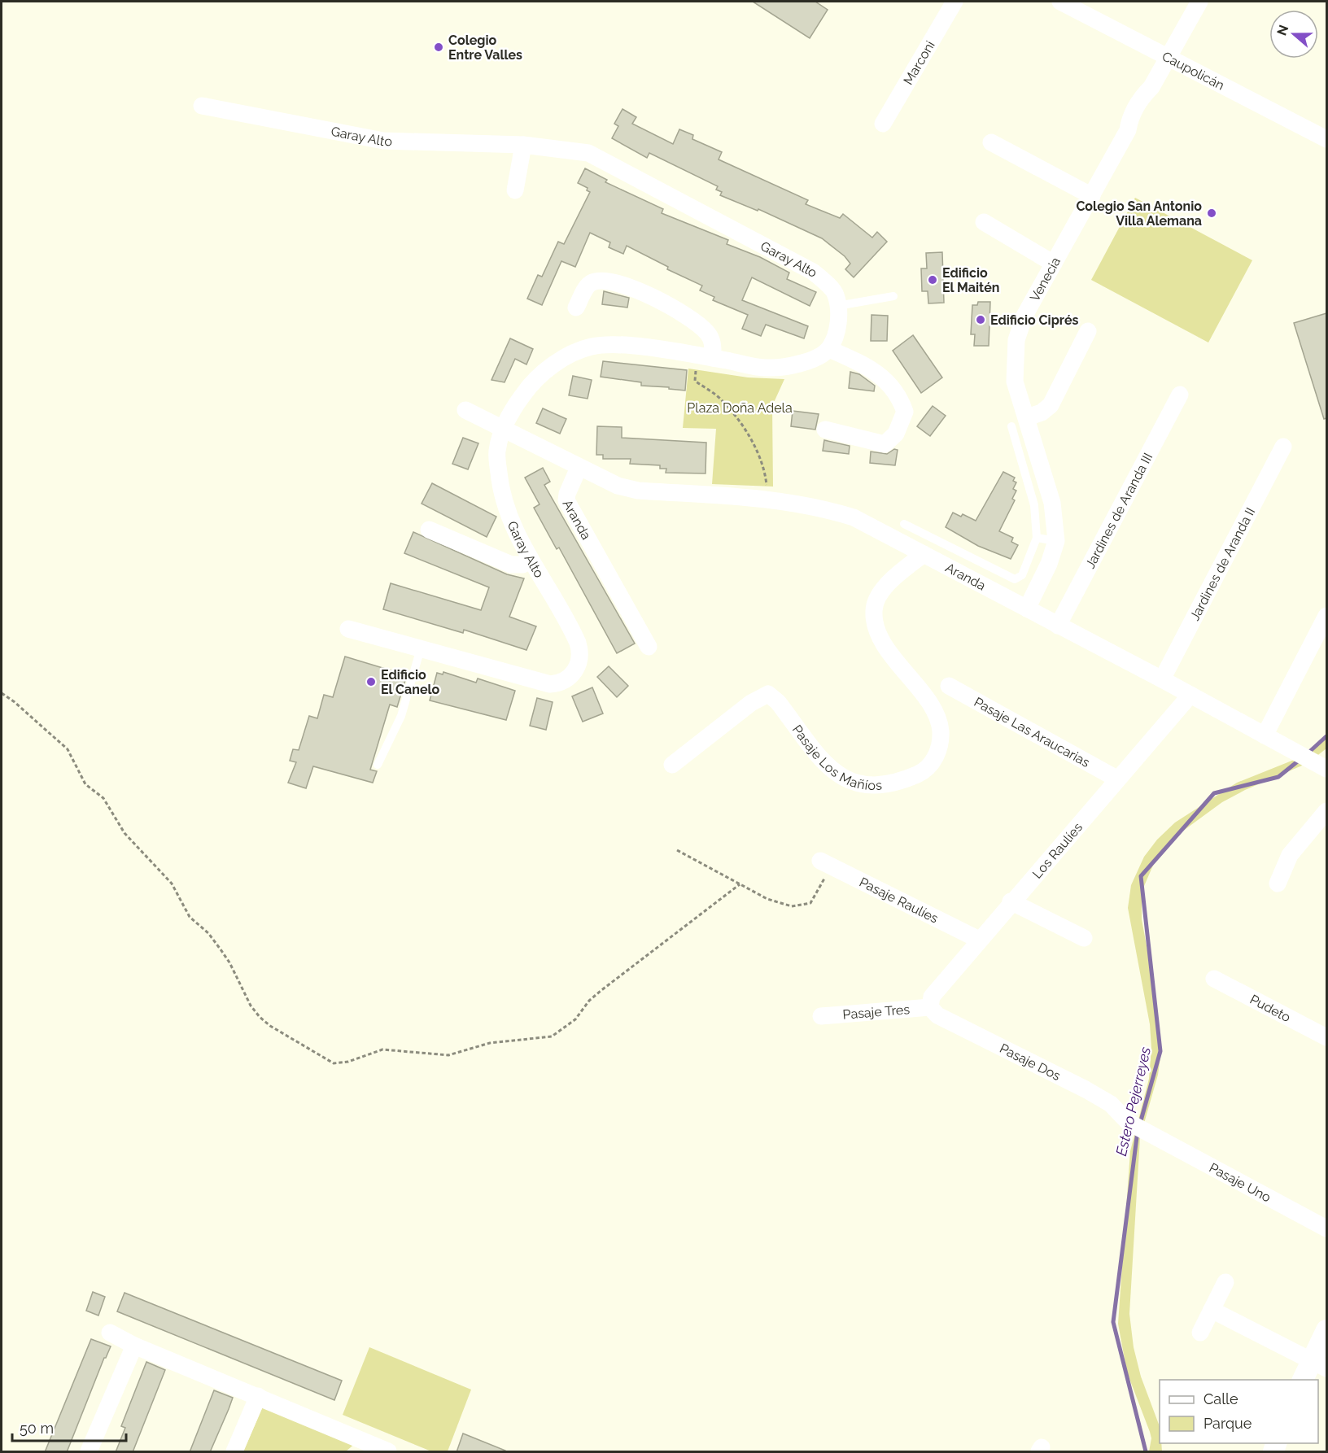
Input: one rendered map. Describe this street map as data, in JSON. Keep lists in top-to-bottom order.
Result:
{
  "streets": {
    "street": [
      "Marconi",
      "Caupolicán",
      "Garay Alto",
      "Venecia",
      "Jardines de Aranda III",
      "Aranda",
      "Jardines de Aranda II",
      "Pasaje Las Araucarias",
      "Pasaje Los Mañíos",
      "Los Raulíes",
      "Pasaje Raulíes",
      "Pudeto",
      "Pasaje Tres",
      "Pasaje Dos",
      "Pasaje Uno"
    ]
  },
  "crossings": [
    ["Caupolicán", "Venecia"],
    ["Garay Alto", "Aranda"],
    ["Venecia", "Aranda"],
    ["Jardines de Aranda III", "Aranda"],
    ["Aranda", "Jardines de Aranda II"],
    ["Aranda", "Pasaje Los Mañíos"],
    ["Aranda", "Los Raulíes"],
    ["Pasaje Las Araucarias", "Los Raulíes"],
    ["Los Raulíes", "Pasaje Raulíes"],
    ["Los Raulíes", "Pasaje Tres"],
    ["Los Raulíes", "Pasaje Dos"],
    ["Pasaje Tres", "Pasaje Dos"],
    ["Pasaje Dos", "Pasaje Uno"]
  ],
  "water": ["Estero Pejerreyes"],
  "parks": ["Plaza Doña Adela"],
  "places": [
    "Colegio Entre Valles",
    "Colegio San Antonio Villa Alemana",
    "Edificio El Maitén",
    "Edificio Ciprés",
    "Edificio El Canelo"
  ],
  "legend": ["Calle", "Parque"],
  "scale_bar": "50 m",
  "north": "left"
}
